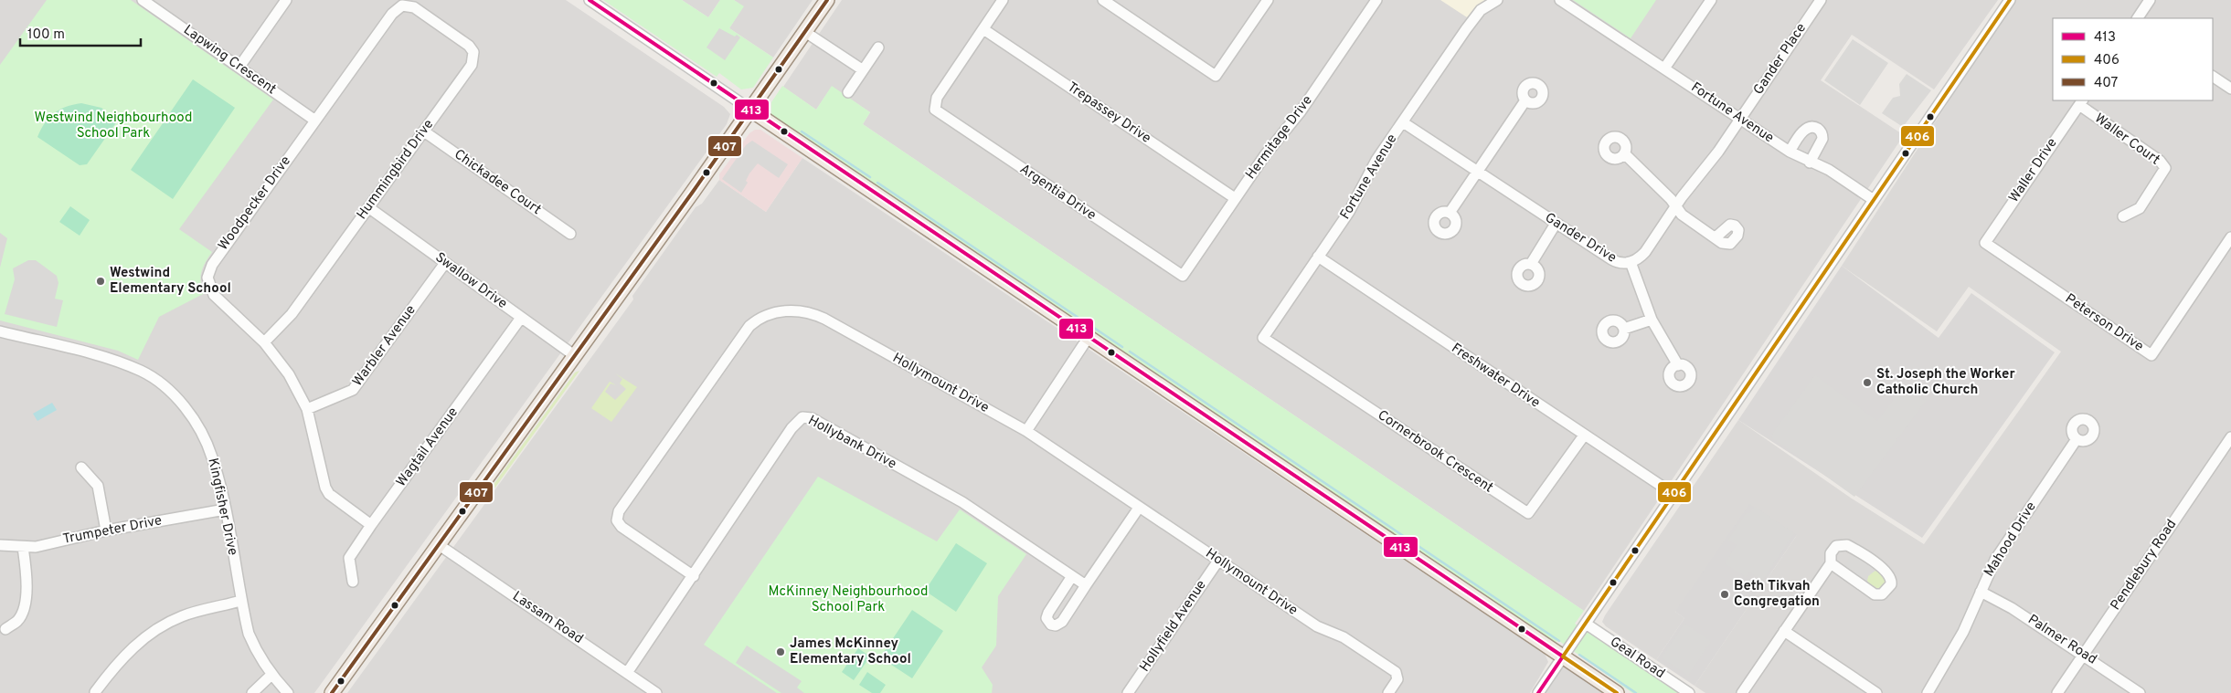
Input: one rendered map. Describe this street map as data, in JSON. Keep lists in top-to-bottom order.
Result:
{
  "streets": {
    "street": [
      "Gander Place",
      "Lapwing Crescent",
      "Trepassey Drive",
      "Fortune Avenue",
      "Hermitage Drive",
      "Waller Court",
      "Hummingbird Drive",
      "Waller Drive",
      "Chickadee Court",
      "Argentia Drive",
      "Woodpecker Drive",
      "Gander Drive",
      "Swallow Drive",
      "Peterson Drive",
      "Warbler Avenue",
      "Freshwater Drive",
      "Hollymount Drive",
      "Hollybank Drive",
      "Wagtail Avenue",
      "Cornerbrook Crescent",
      "Kingfisher Drive",
      "Trumpeter Drive",
      "Mahood Drive",
      "Pendlebury Road",
      "Lassam Road",
      "Hollyfield Avenue",
      "Palmer Road",
      "Geal Road"
    ]
  },
  "crossings": [
    ["Gander Place", "Fortune Avenue"],
    ["Gander Place", "Gander Drive"],
    ["Lapwing Crescent", "Woodpecker Drive"],
    ["Trepassey Drive", "Hermitage Drive"],
    ["Trepassey Drive", "Argentia Drive"],
    ["Fortune Avenue", "Gander Drive"],
    ["Fortune Avenue", "Freshwater Drive"],
    ["Fortune Avenue", "Cornerbrook Crescent"],
    ["Hermitage Drive", "Argentia Drive"],
    ["Waller Court", "Waller Drive"],
    ["Hummingbird Drive", "Chickadee Court"],
    ["Hummingbird Drive", "Woodpecker Drive"],
    ["Hummingbird Drive", "Swallow Drive"],
    ["Waller Drive", "Peterson Drive"],
    ["Woodpecker Drive", "Warbler Avenue"],
    ["Woodpecker Drive", "Wagtail Avenue"],
    ["Swallow Drive", "Warbler Avenue"],
    ["Swallow Drive", "Wagtail Avenue"],
    ["Freshwater Drive", "Cornerbrook Crescent"],
    ["Hollymount Drive", "Hollybank Drive"],
    ["Hollymount Drive", "Hollyfield Avenue"],
    ["Hollybank Drive", "Lassam Road"],
    ["Kingfisher Drive", "Trumpeter Drive"],
    ["Mahood Drive", "Palmer Road"],
    ["Pendlebury Road", "Palmer Road"]
  ],
  "parks": ["Westwind Neighbourhood School Park", "McKinney Neighbourhood School Park"],
  "places": [
    "Westwind Elementary School",
    "St. Joseph the Worker Catholic Church",
    "Beth Tikvah Congregation",
    "James McKinney Elementary School"
  ],
  "lines": ["transit line 413", "transit line 406", "transit line 407"],
  "legend": ["413", "406", "407"],
  "scale_bar": "100 m"
}
